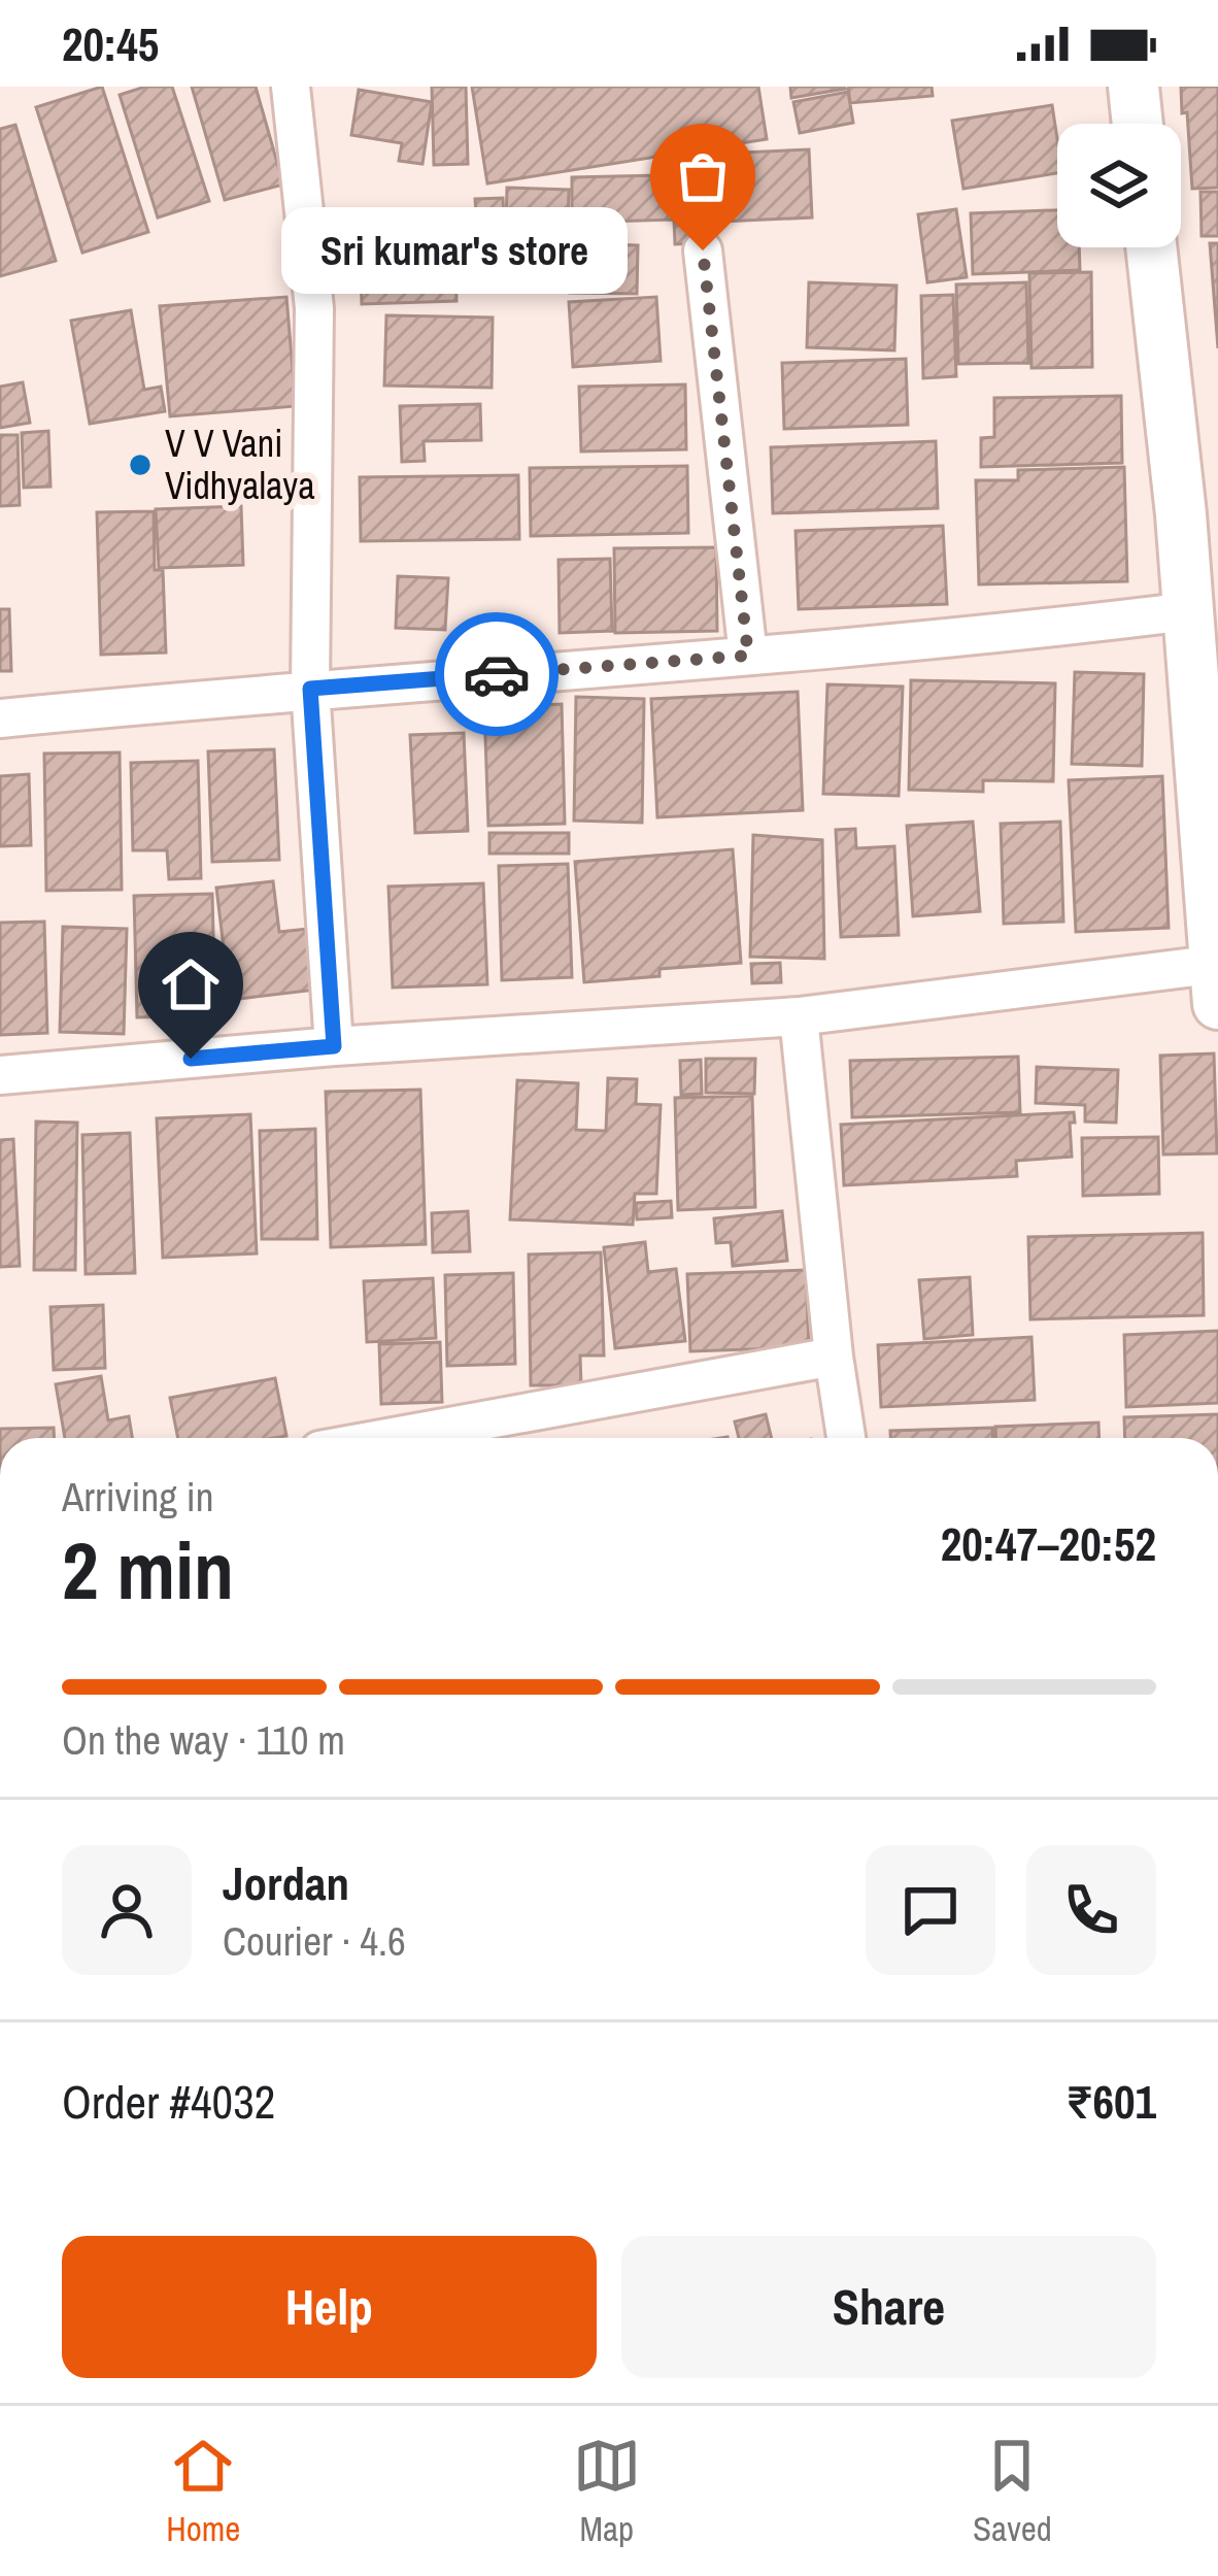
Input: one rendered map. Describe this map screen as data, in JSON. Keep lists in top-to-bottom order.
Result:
{
  "places": ["Sri kumar's store", "V V Vani Vidhyalaya"],
  "page": {
    "status": "20:45",
    "bubble": "Sri kumar's store",
    "heading": ["2 min", "Arriving in", "20:47–20:52"],
    "panel": [
      "Jordan",
      "Courier · 4.6",
      "Order #4032",
      "₹601"
    ],
    "bar": "On the way · 110 m",
    "buttons": ["Help", "Share"],
    "tabs": ["Home", "Map", "Saved"]
  }
}
